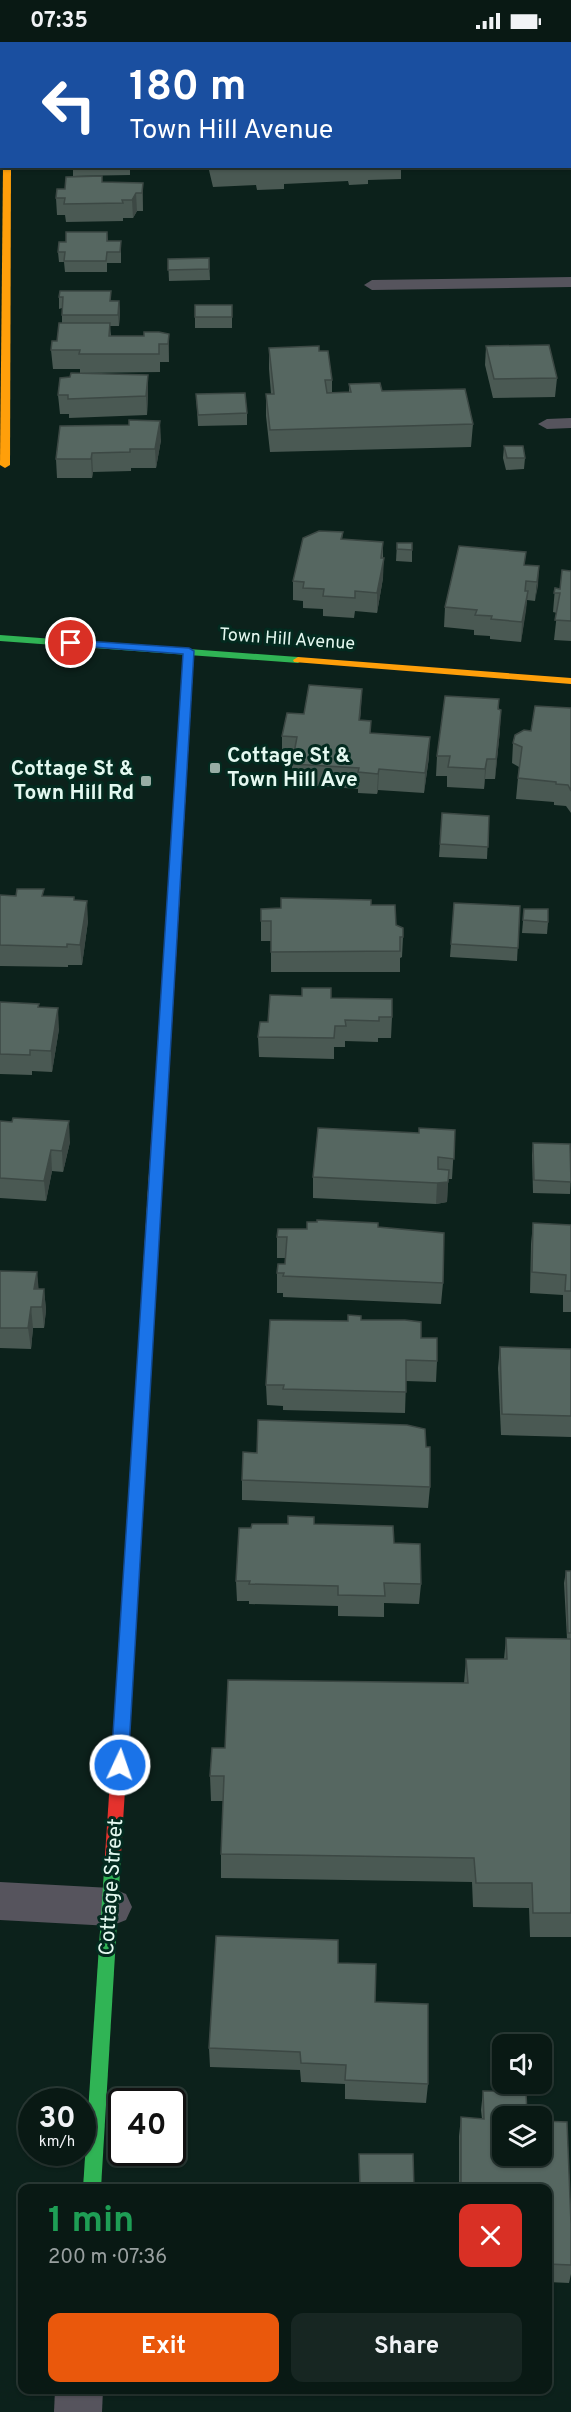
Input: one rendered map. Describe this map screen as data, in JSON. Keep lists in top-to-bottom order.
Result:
{
  "streets": {
    "street": ["Town Hill Avenue", "Cottage Street"]
  },
  "crossings": [
    ["Town Hill Avenue", "Cottage Street"]
  ],
  "places": {
    "transit": ["Cottage St & Town Hill Ave", "Cottage St & Town Hill Rd"]
  },
  "page": {
    "status": "07:35",
    "turn": ["180 m", "Town Hill Avenue"],
    "speed": "30 km/h",
    "limit": "40",
    "heading": ["1 min", "200 m · 07:36"],
    "buttons": ["Exit", "Share"]
  }
}
